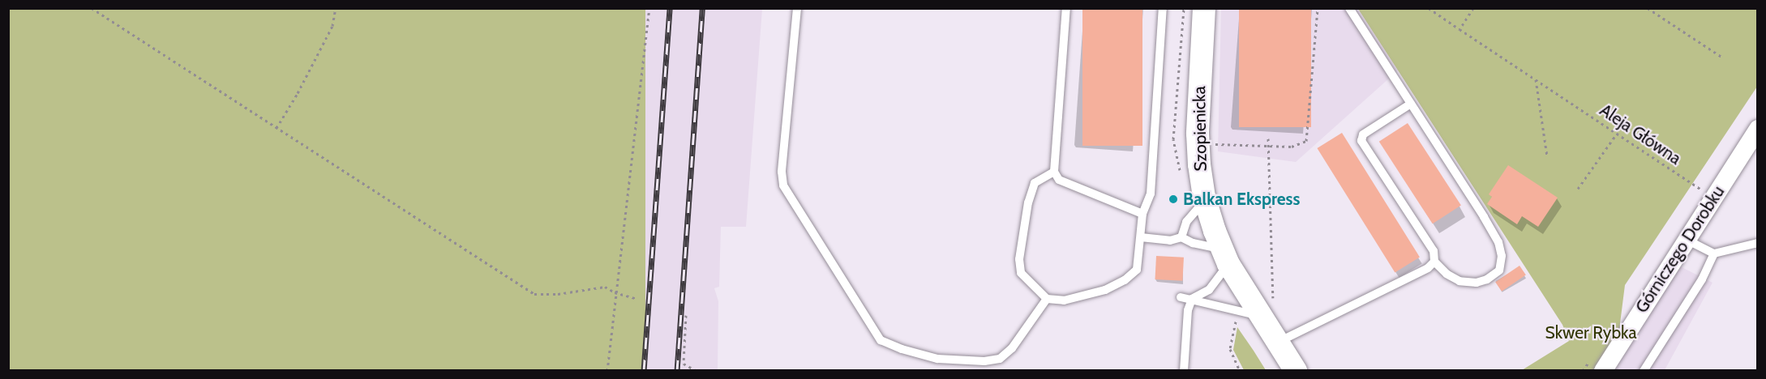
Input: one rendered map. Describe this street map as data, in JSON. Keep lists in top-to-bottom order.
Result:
{
  "streets": {
    "street": ["Szopienicka", "Górniczego Dorobku"],
    "path": ["Aleja Główna"]
  },
  "parks": ["Skwer Rybka"],
  "places": ["Balkan Ekspress"]
}
